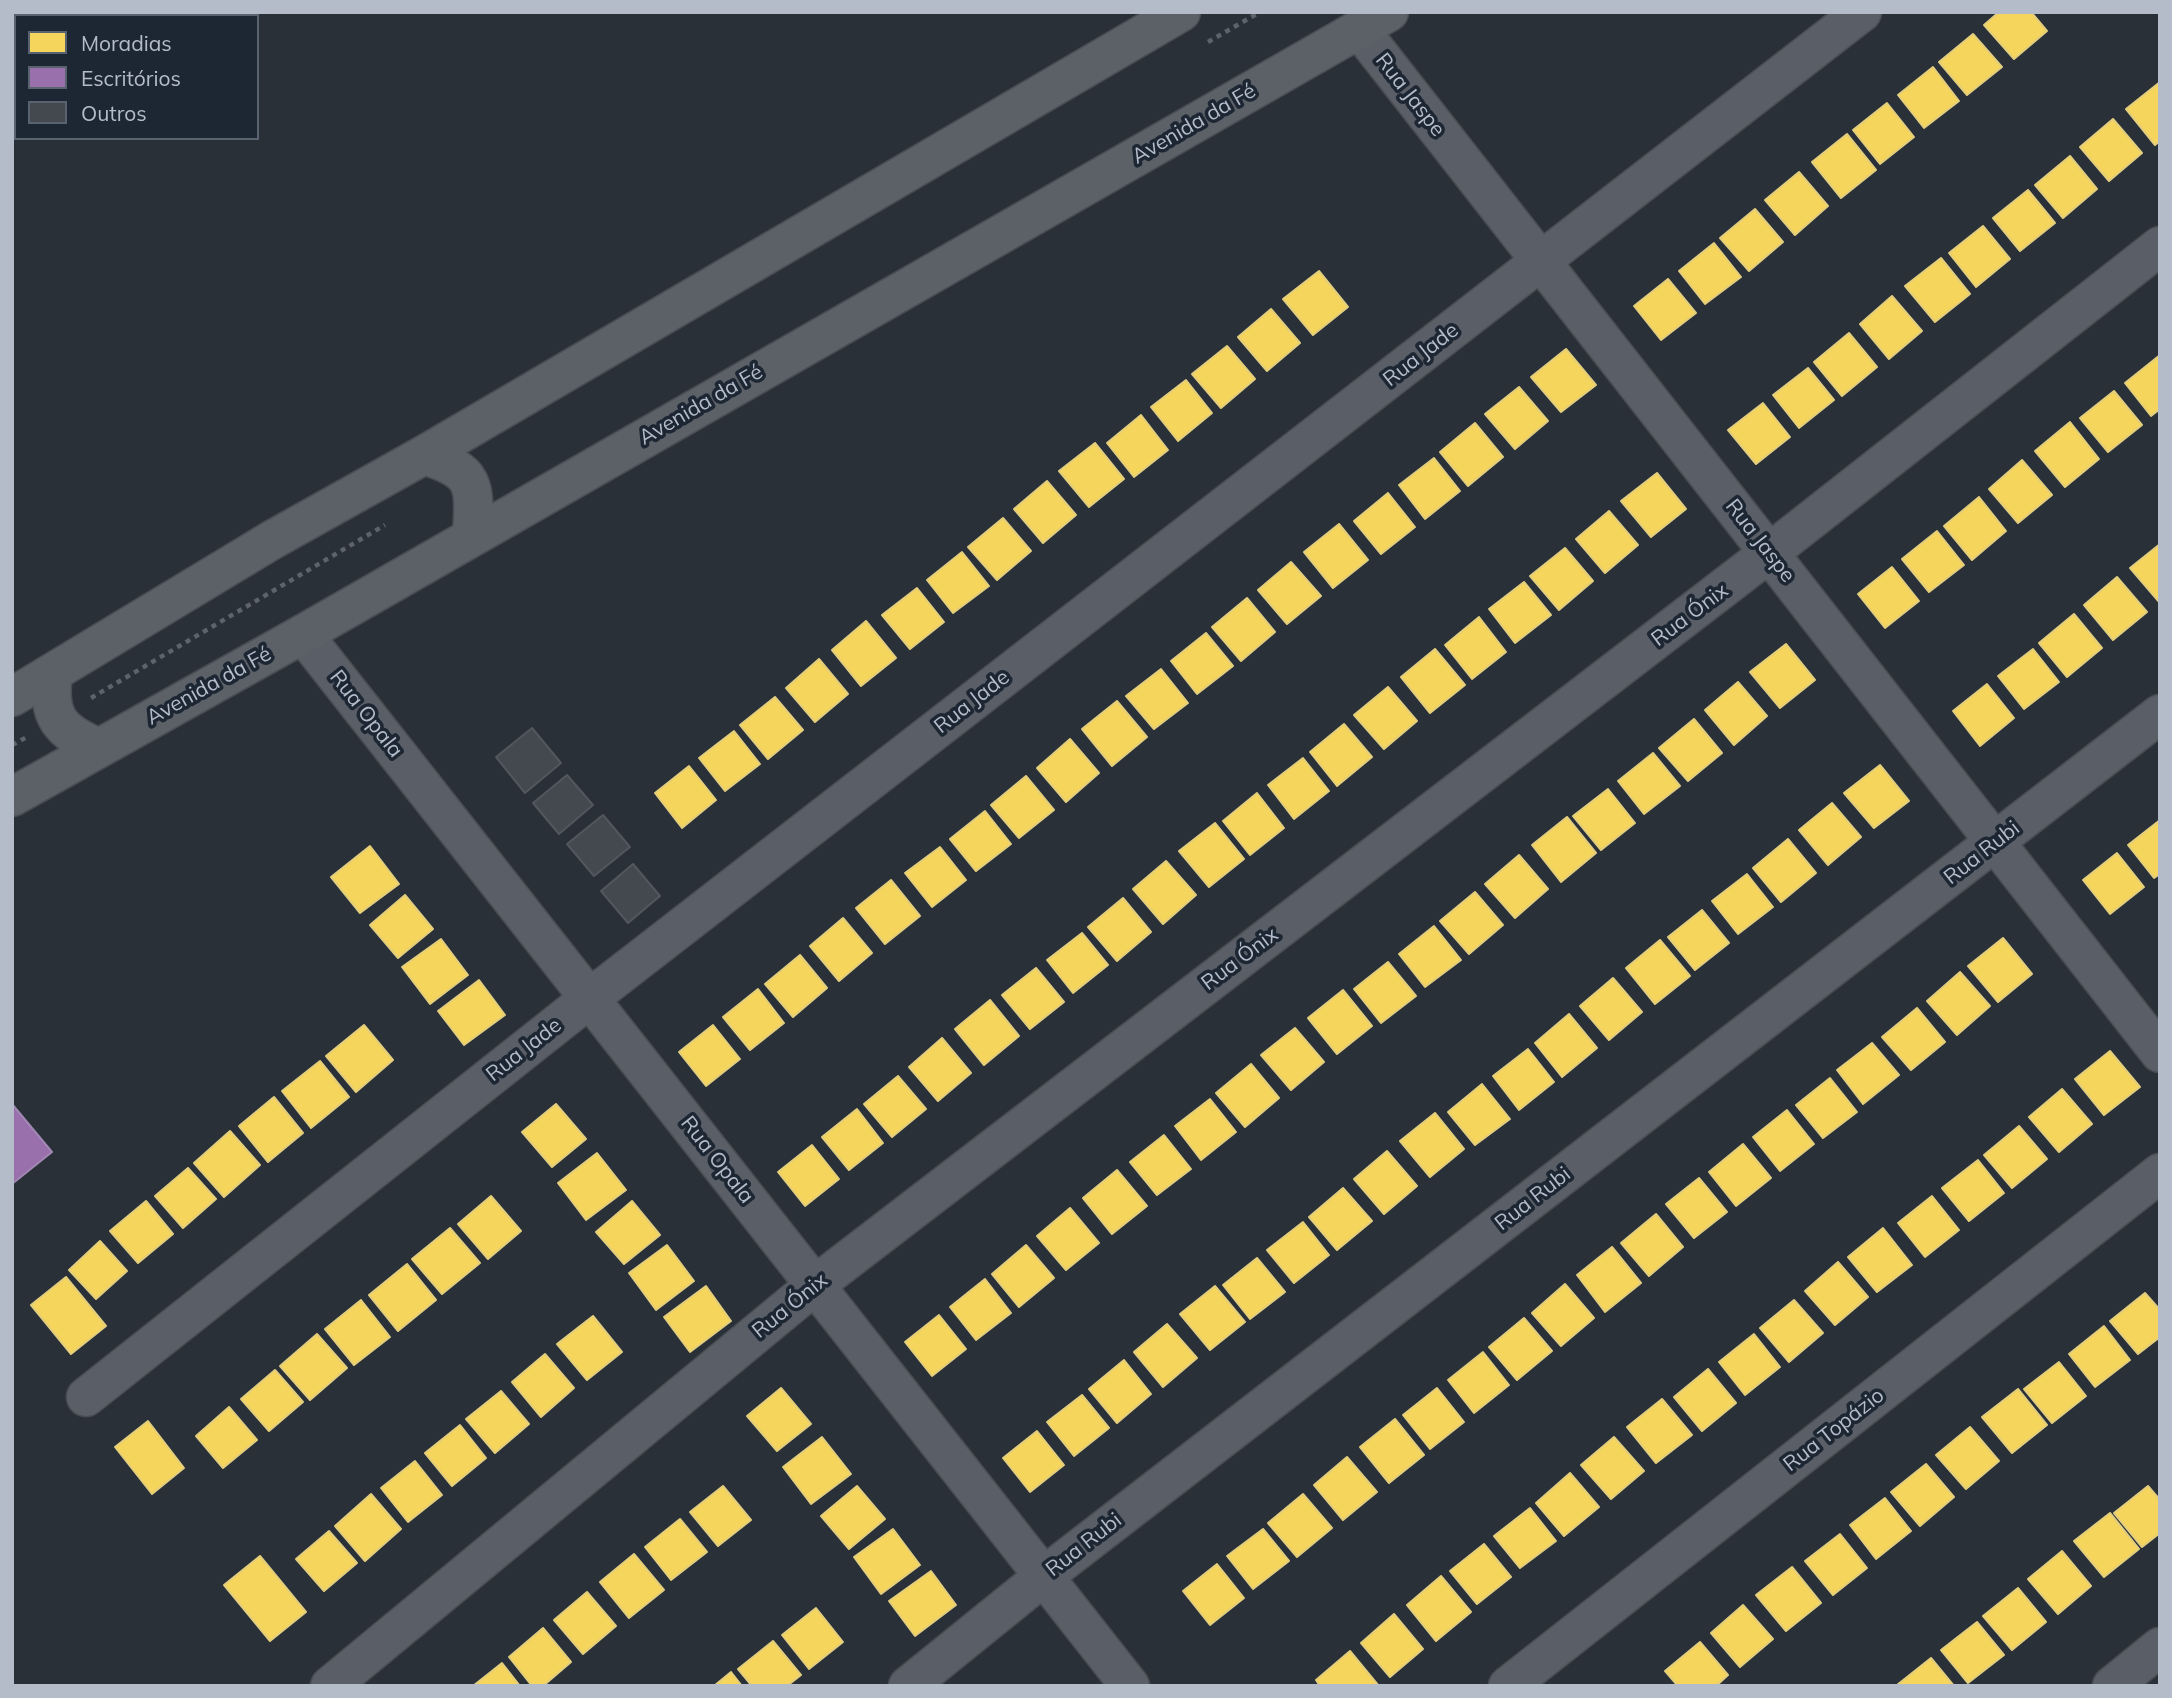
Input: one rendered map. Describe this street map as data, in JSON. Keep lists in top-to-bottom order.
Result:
{
  "streets": {
    "main road": ["Avenida da Fé"],
    "street": [
      "Rua Jaspe",
      "Rua Jade",
      "Rua Ónix",
      "Rua Opala",
      "Rua Rubi",
      "Rua Topázio"
    ]
  },
  "crossings": [
    ["Rua Jaspe", "Avenida da Fé"],
    ["Rua Jaspe", "Rua Jade"],
    ["Rua Jaspe", "Rua Ónix"],
    ["Rua Jaspe", "Rua Rubi"],
    ["Avenida da Fé", "Rua Opala"],
    ["Rua Jade", "Rua Opala"],
    ["Rua Ónix", "Rua Opala"],
    ["Rua Opala", "Rua Rubi"]
  ],
  "legend": ["Moradias", "Escritórios", "Outros"]
}
